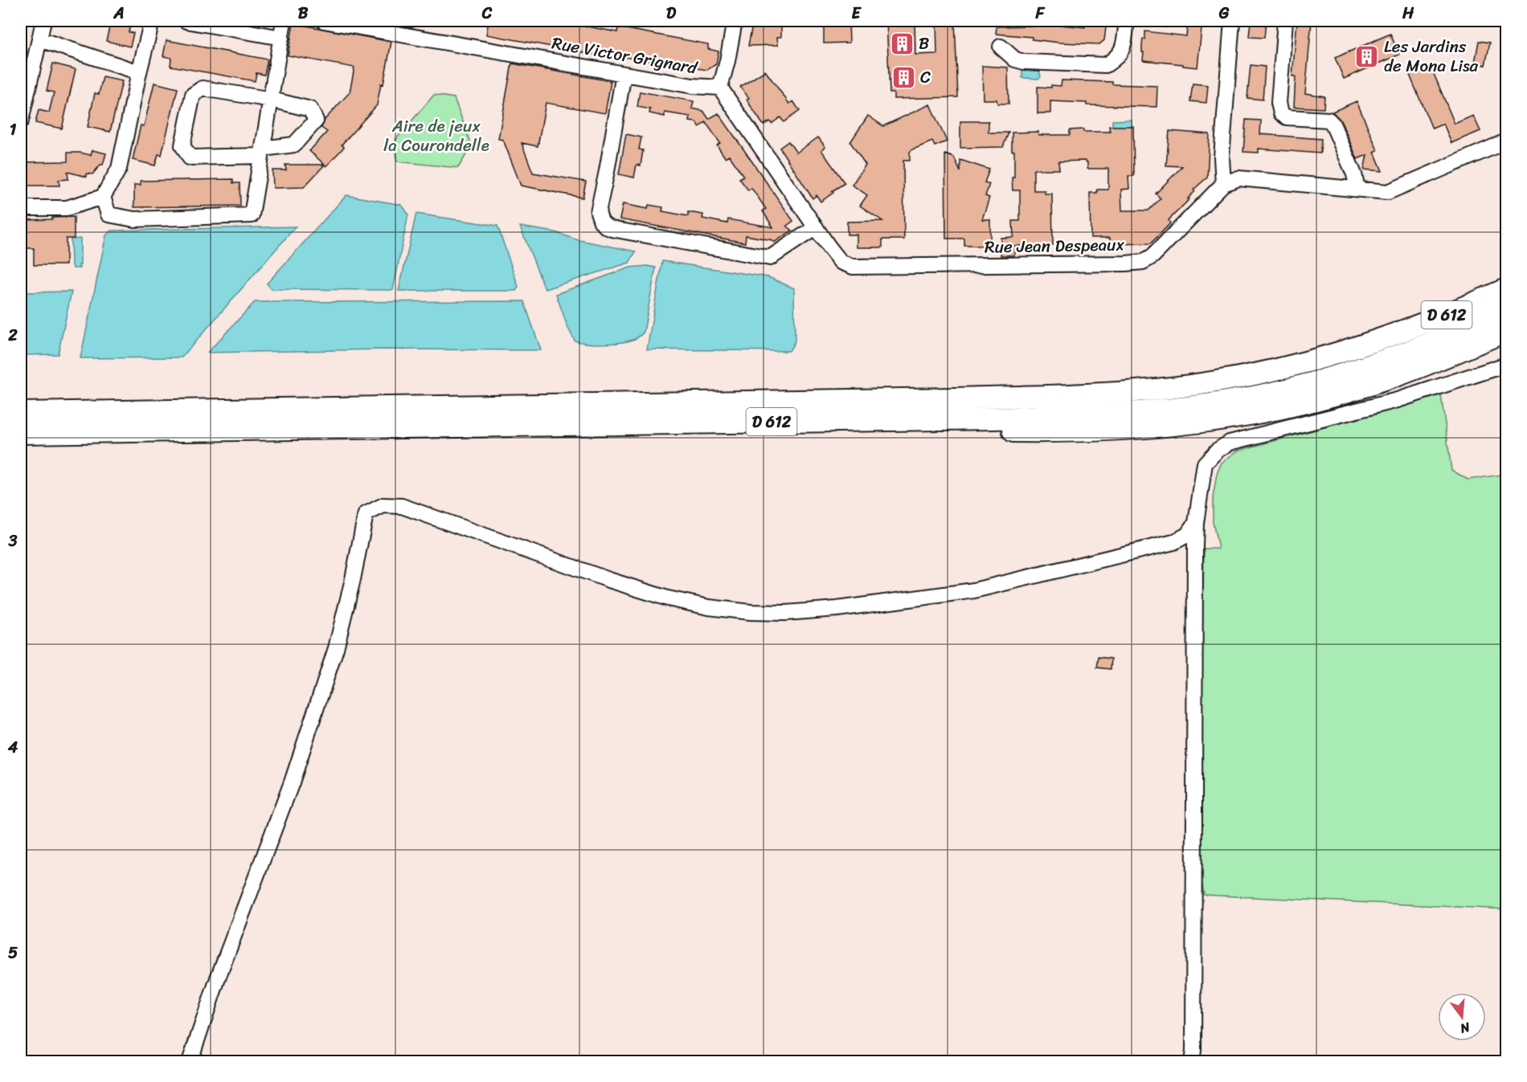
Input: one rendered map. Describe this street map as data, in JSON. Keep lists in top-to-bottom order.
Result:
{
  "streets": {
    "highway": ["D 612"],
    "street": ["Rue Victor Grignard", "Rue Jean Despeaux"]
  },
  "crossings": [
    ["Rue Victor Grignard", "Rue Jean Despeaux"]
  ],
  "parks": ["Aire de jeux la Courondelle"],
  "places": {
    "building": ["B", "Les Jardins de Mona Lisa", "C"]
  },
  "north": "bottom",
  "grid": {
    "columns": [
      "A",
      "B",
      "C",
      "D",
      "E",
      "F",
      "G",
      "H"
    ],
    "rows": [
      "1",
      "2",
      "3",
      "4",
      "5"
    ]
  }
}
